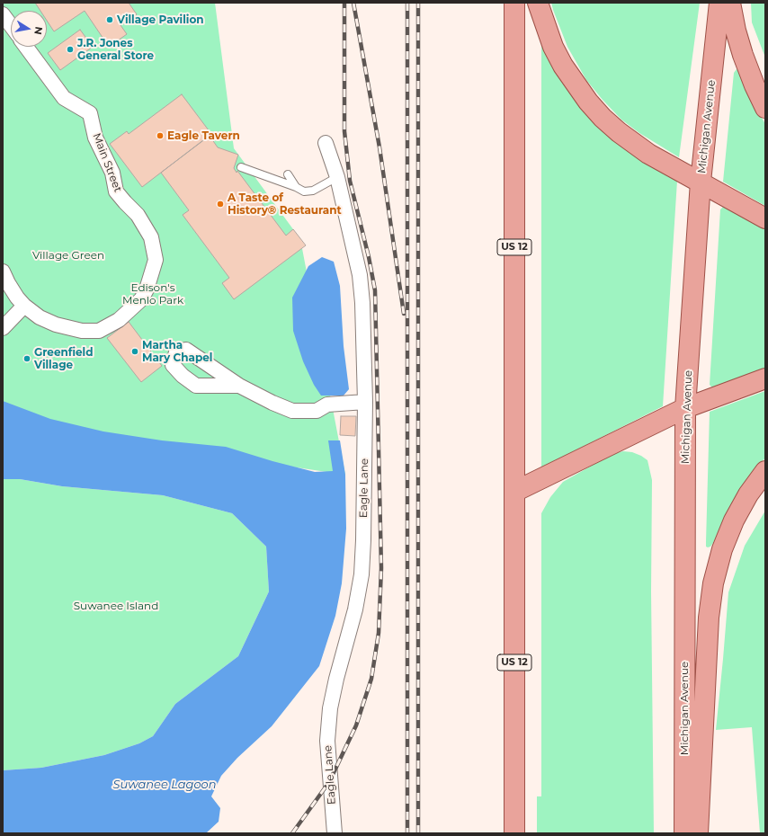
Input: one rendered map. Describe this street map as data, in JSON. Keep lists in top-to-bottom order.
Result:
{
  "streets": {
    "main road": ["Michigan Avenue", "US 12"],
    "street": ["Main Street", "Eagle Lane"]
  },
  "water": ["Suwanee Lagoon"],
  "parks": ["Village Green", "Edison's Menlo Park", "Suwanee Island"],
  "places": [
    "Village Pavilion",
    "J.R. Jones General Store",
    "Eagle Tavern",
    "A Taste of History® Restaurant",
    "Martha Mary Chapel",
    "Greenfield Village"
  ],
  "north": "right"
}
